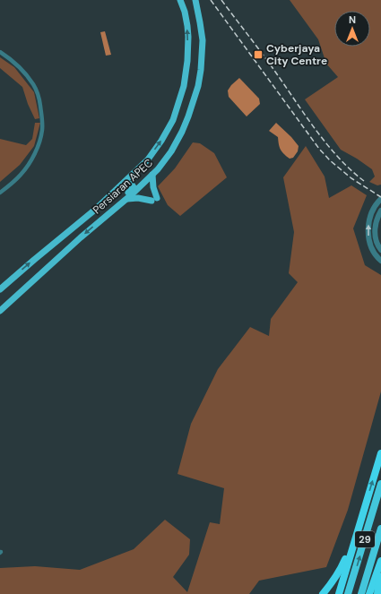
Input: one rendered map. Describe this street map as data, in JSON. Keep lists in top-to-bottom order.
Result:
{
  "streets": {
    "highway": ["29"],
    "main road": ["Persiaran APEC"]
  },
  "places": {
    "transit": ["Cyberjaya City Centre"]
  },
  "north": "top"
}
